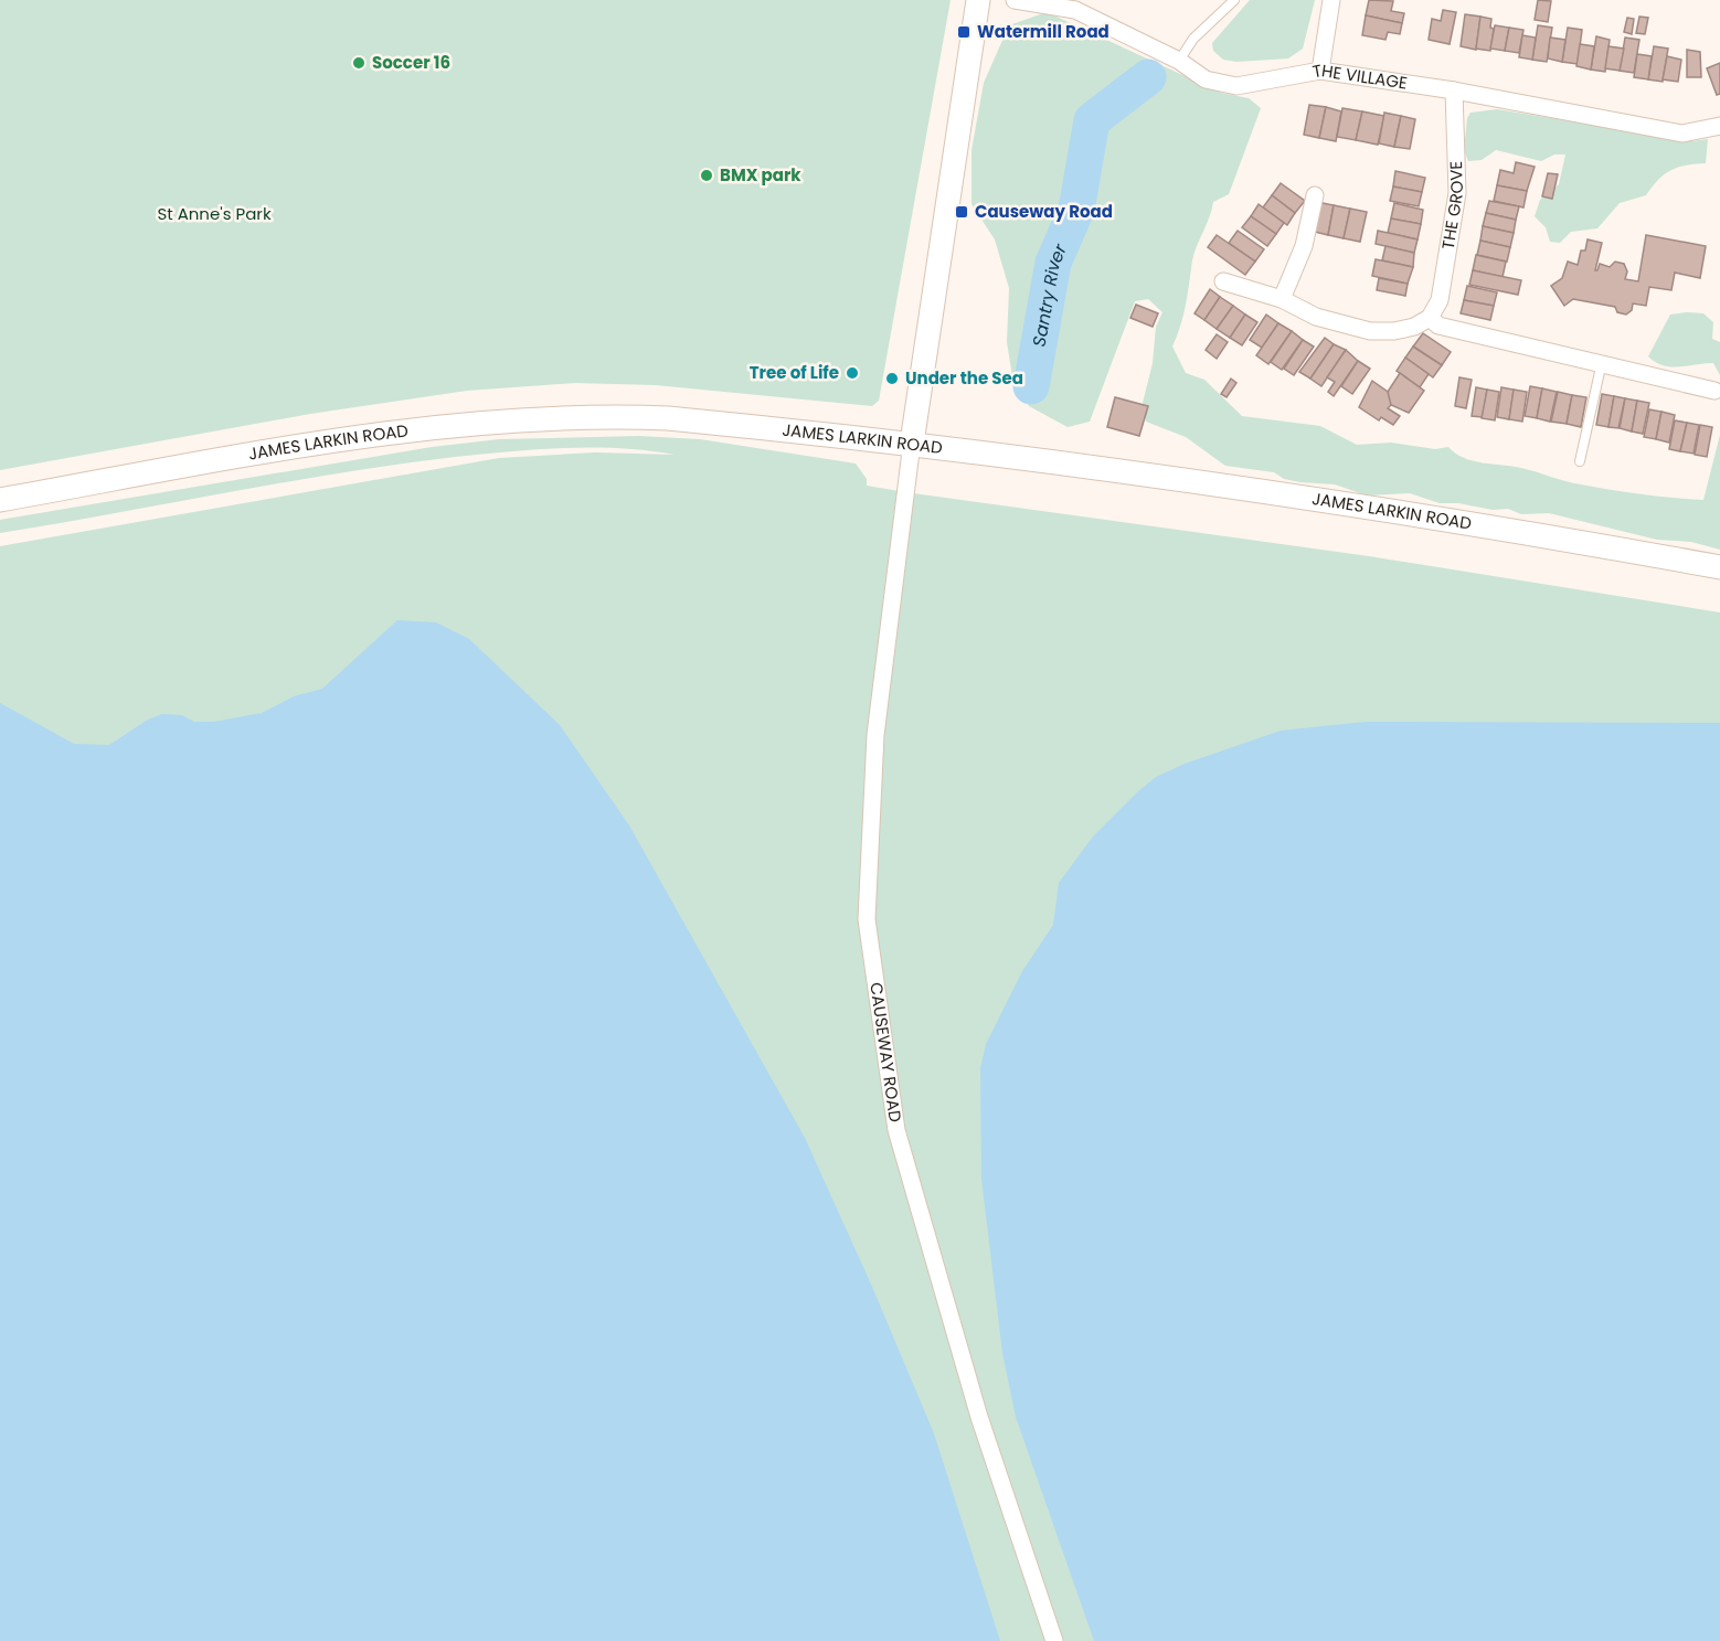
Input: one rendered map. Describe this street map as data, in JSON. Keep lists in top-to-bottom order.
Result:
{
  "streets": {
    "main road": ["JAMES LARKIN ROAD"],
    "street": ["THE VILLAGE", "THE GROVE", "CAUSEWAY ROAD"]
  },
  "crossings": [
    ["THE VILLAGE", "THE GROVE"],
    ["JAMES LARKIN ROAD", "CAUSEWAY ROAD"]
  ],
  "water": ["Santry River"],
  "parks": ["St Anne's Park"],
  "places": {
    "transit": ["Watermill Road", "Causeway Road"],
    "other": [
      "Soccer 16",
      "BMX park",
      "Tree of Life",
      "Under the Sea"
    ]
  }
}
